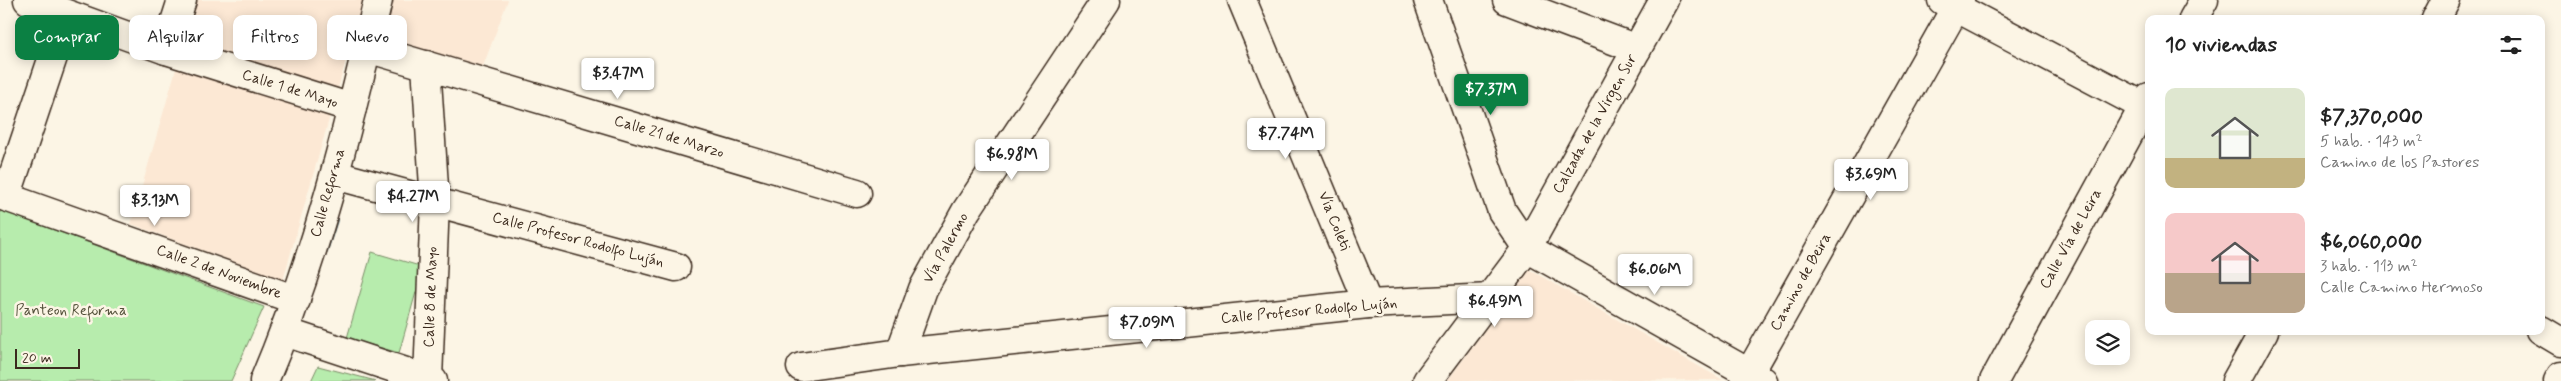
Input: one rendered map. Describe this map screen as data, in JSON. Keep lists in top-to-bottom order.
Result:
{
  "streets": {
    "street": [
      "Calle 1 de Mayo",
      "Calzada de la Virgen Sur",
      "Calle 21 de Marzo",
      "Calle Reforma",
      "Vía Coleti",
      "Calle Vía de Leira",
      "Calle Profesor Rodolfo Luján",
      "Vía Palermo",
      "Calle 2 de Noviembre",
      "Camino de Beira",
      "Calle 8 de Mayo"
    ]
  },
  "crossings": [
    ["Calle 1 de Mayo", "Calle Reforma"],
    ["Calzada de la Virgen Sur", "Calle Profesor Rodolfo Luján"],
    ["Calle 21 de Marzo", "Calle 8 de Mayo"],
    ["Calle Reforma", "Calle Profesor Rodolfo Luján"],
    ["Calle Reforma", "Calle 2 de Noviembre"],
    ["Vía Coleti", "Calle Profesor Rodolfo Luján"],
    ["Calle Profesor Rodolfo Luján", "Vía Palermo"],
    ["Calle Profesor Rodolfo Luján", "Calle 8 de Mayo"]
  ],
  "parks": ["Panteon Reforma"],
  "scale_bar": "20 m",
  "page": {
    "chip": [
      "Comprar",
      "Alquilar",
      "Filtros",
      "Nuevo"
    ],
    "heading": "10 viviendas",
    "price": [
      "$3.47M",
      "$7.37M",
      "$7.74M",
      "$6.98M",
      "$3.69M",
      "$4.27M",
      "$3.13M",
      "$6.06M",
      "$6.49M",
      "$7.09M"
    ],
    "list": [
      {
        "name": "$7,370,000",
        "note": "5 hab. · 143 m² · Camino de los Pastores"
      },
      {
        "name": "$6,060,000",
        "note": "3 hab. · 113 m² · Calle Camino Hermoso"
      }
    ],
    "scale": "20 m"
  }
}
